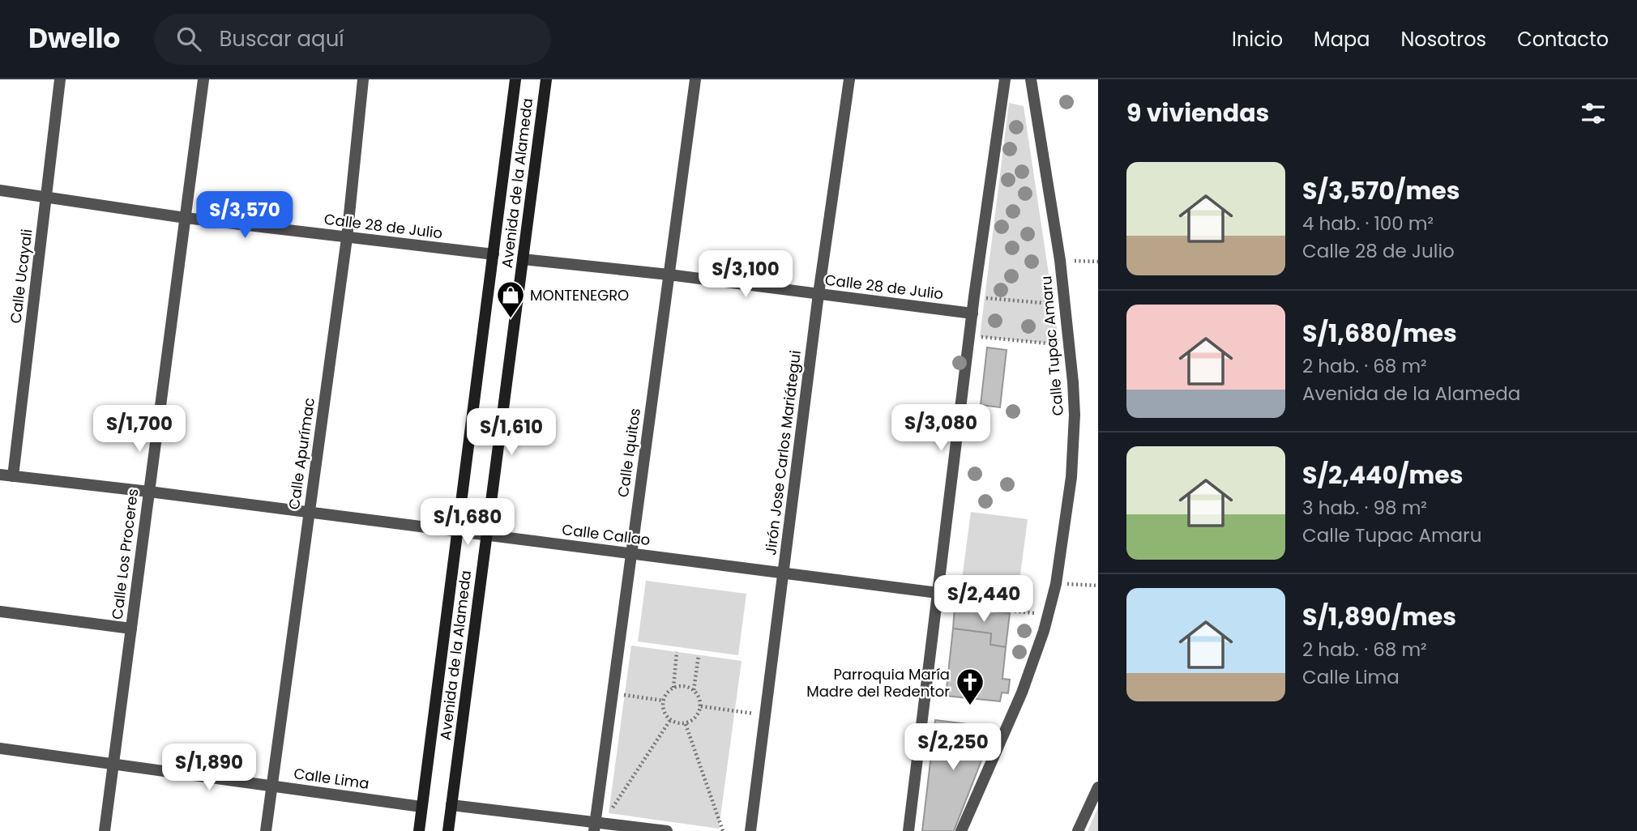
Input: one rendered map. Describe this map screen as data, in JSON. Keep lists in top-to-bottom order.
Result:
{
  "streets": {
    "street": [
      "Avenida de la Alameda",
      "Calle 28 de Julio",
      "Calle Ucayali",
      "Calle Tupac Amaru",
      "Calle Iquitos",
      "Jirón Jose Carlos Mariátegui",
      "Calle Apurímac",
      "Calle Callao",
      "Calle Los Proceres",
      "Calle Lima"
    ]
  },
  "crossings": [
    ["Avenida de la Alameda", "Calle 28 de Julio"],
    ["Avenida de la Alameda", "Calle Callao"],
    ["Avenida de la Alameda", "Calle Lima"],
    ["Calle 28 de Julio", "Calle Ucayali"],
    ["Calle 28 de Julio", "Calle Iquitos"],
    ["Calle 28 de Julio", "Jirón Jose Carlos Mariátegui"],
    ["Calle 28 de Julio", "Calle Apurímac"],
    ["Calle 28 de Julio", "Calle Los Proceres"],
    ["Calle Ucayali", "Calle Callao"],
    ["Calle Iquitos", "Calle Callao"],
    ["Jirón Jose Carlos Mariátegui", "Calle Callao"],
    ["Calle Apurímac", "Calle Callao"],
    ["Calle Apurímac", "Calle Lima"],
    ["Calle Callao", "Calle Los Proceres"],
    ["Calle Los Proceres", "Calle Lima"]
  ],
  "places": {
    "shop": ["MONTENEGRO"],
    "church": ["Parroquia María Madre del Redentor"]
  },
  "page": {
    "header": "Dwello",
    "search": "Buscar aquí",
    "nav": [
      "Inicio",
      "Mapa",
      "Nosotros",
      "Contacto"
    ],
    "heading": "9 viviendas",
    "list": [
      {
        "name": "S/3,570/mes",
        "note": "4 hab. · 100 m² · Calle 28 de Julio"
      },
      {
        "name": "S/1,680/mes",
        "note": "2 hab. · 68 m² · Avenida de la Alameda"
      },
      {
        "name": "S/2,440/mes",
        "note": "3 hab. · 98 m² · Calle Tupac Amaru"
      },
      {
        "name": "S/1,890/mes",
        "note": "2 hab. · 68 m² · Calle Lima"
      }
    ],
    "price": [
      "S/3,570",
      "S/3,100",
      "S/3,080",
      "S/1,700",
      "S/1,610",
      "S/1,680",
      "S/2,440",
      "S/2,250",
      "S/1,890"
    ]
  }
}
